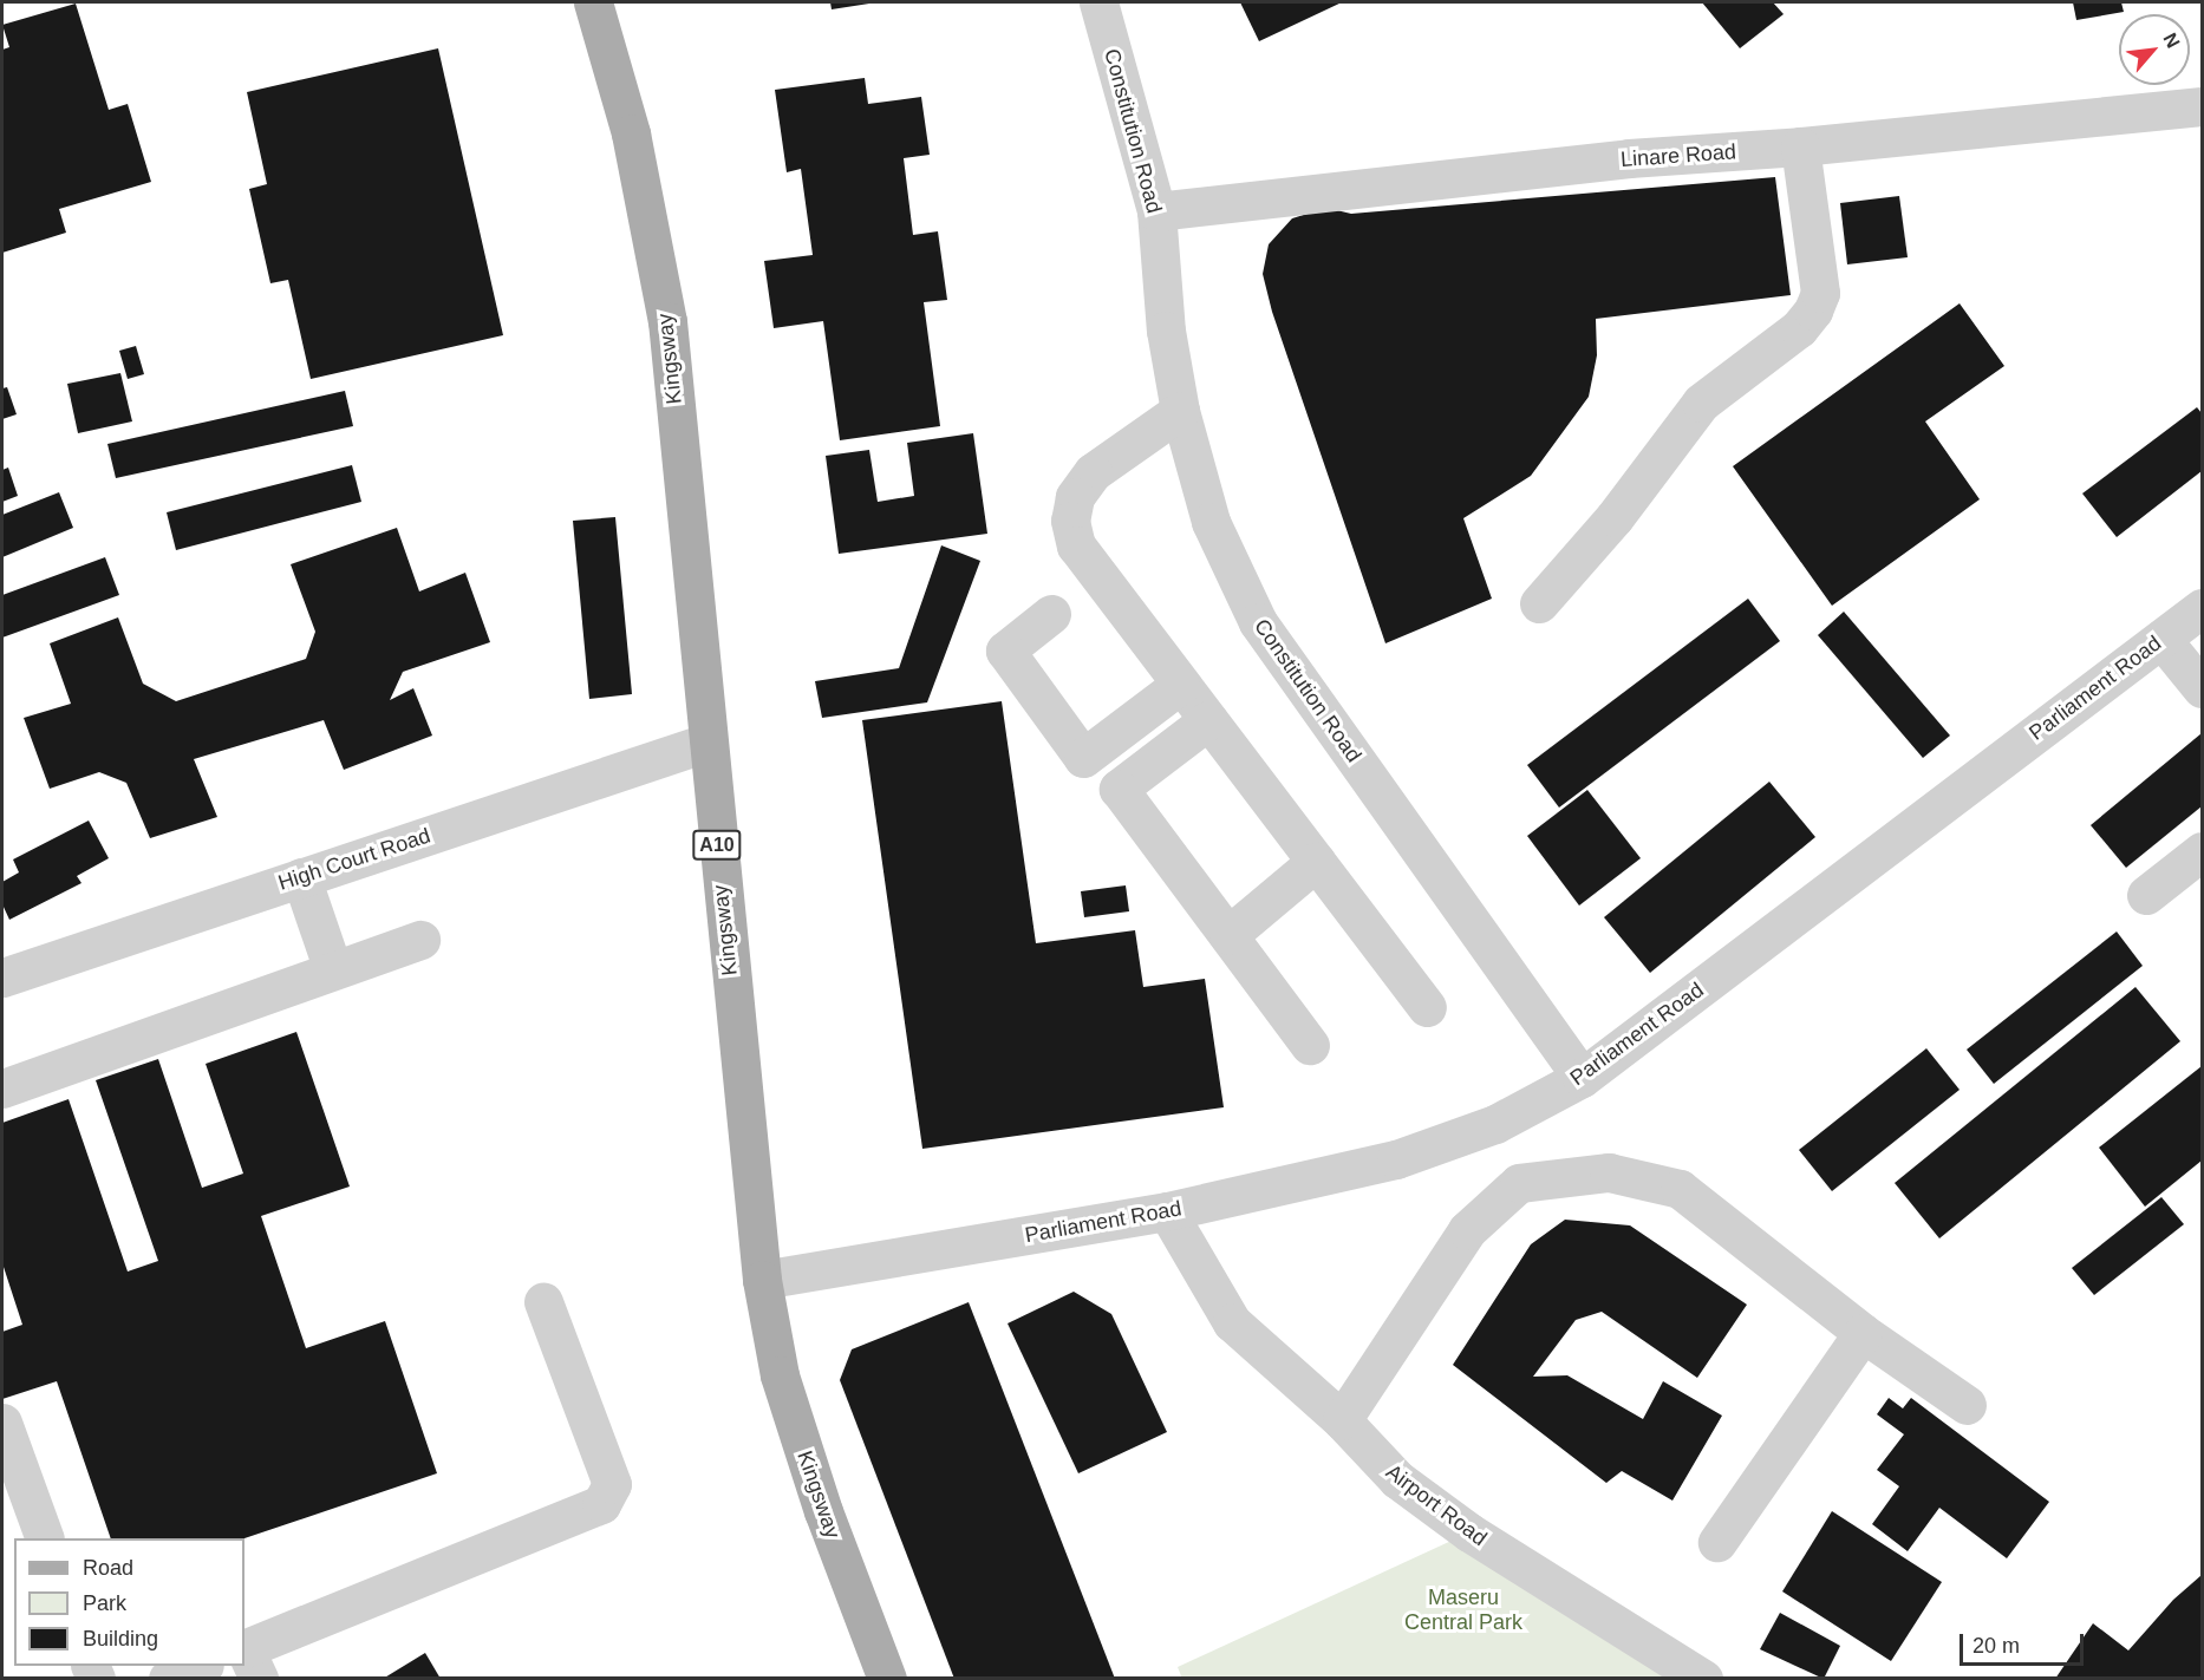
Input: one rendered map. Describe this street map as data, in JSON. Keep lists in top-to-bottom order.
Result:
{
  "streets": {
    "main road": ["Kingsway", "A10"],
    "street": [
      "Constitution Road",
      "Linare Road",
      "Parliament Road",
      "High Court Road",
      "Airport Road"
    ]
  },
  "crossings": [
    ["Constitution Road", "Linare Road"],
    ["Constitution Road", "Parliament Road"],
    ["Kingsway", "Parliament Road"],
    ["Kingsway", "High Court Road"],
    ["Parliament Road", "Airport Road"]
  ],
  "parks": ["Maseru Central Park"],
  "legend": ["Road", "Park", "Building"],
  "scale_bar": "20 m",
  "north": "top right"
}
